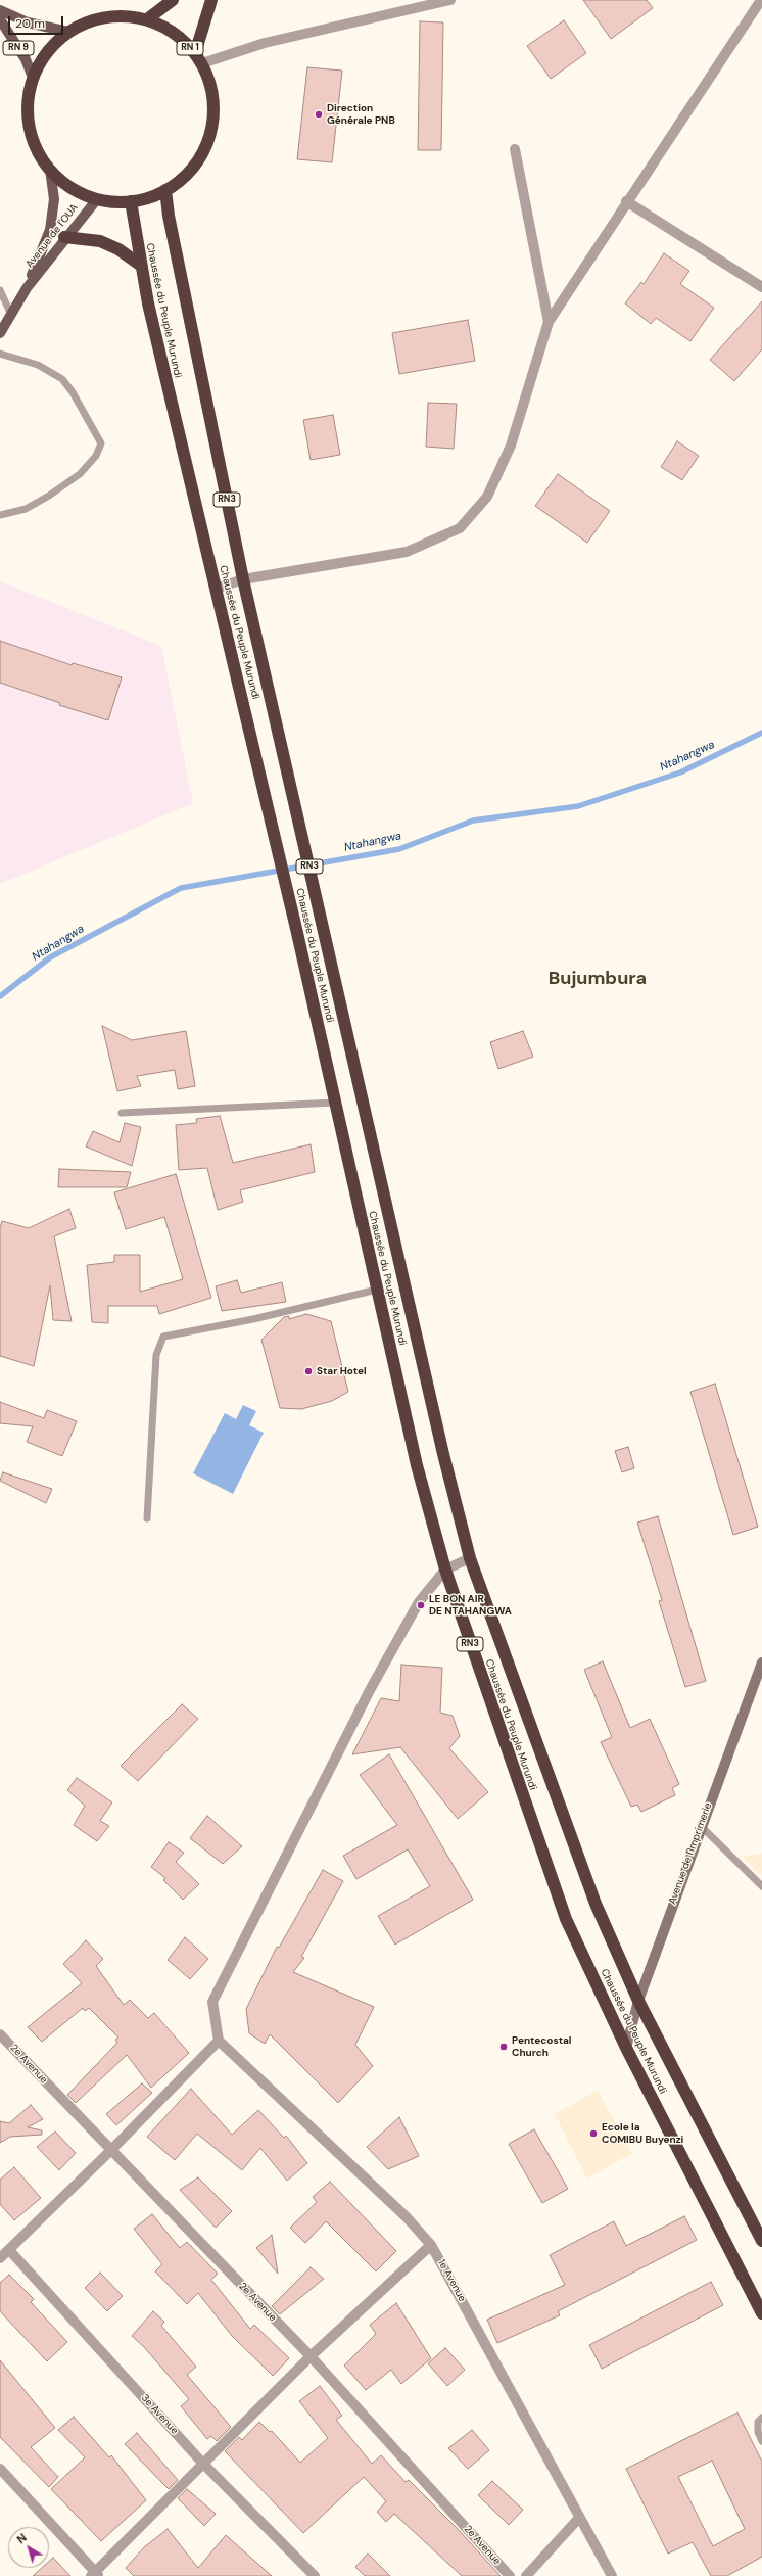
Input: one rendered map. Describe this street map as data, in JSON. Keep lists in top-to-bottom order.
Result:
{
  "streets": {
    "highway": ["RN 1", "Chaussée du Peuple Murundi", "RN3"],
    "main road": ["RN 9", "Avenue de l'OUA"],
    "street": [
      "Avenue de l'Imprimerie",
      "2e Avenue",
      "1e Avenue",
      "3e Avenue"
    ]
  },
  "crossings": [
    ["RN 9", "RN 1"],
    ["RN 1", "Avenue de l'OUA"],
    ["RN 1", "Chaussée du Peuple Murundi"],
    ["Chaussée du Peuple Murundi", "Avenue de l'Imprimerie"]
  ],
  "districts": ["Bujumbura"],
  "water": ["Ntahangwa"],
  "places": [
    "Direction Générale PNB",
    "Star Hotel",
    "LE BON AIR DE NTAHANGWA",
    "Pentecostal Church",
    "Ecole la COMIBU Buyenzi"
  ],
  "scale_bar": "20 m",
  "north": "top left"
}
